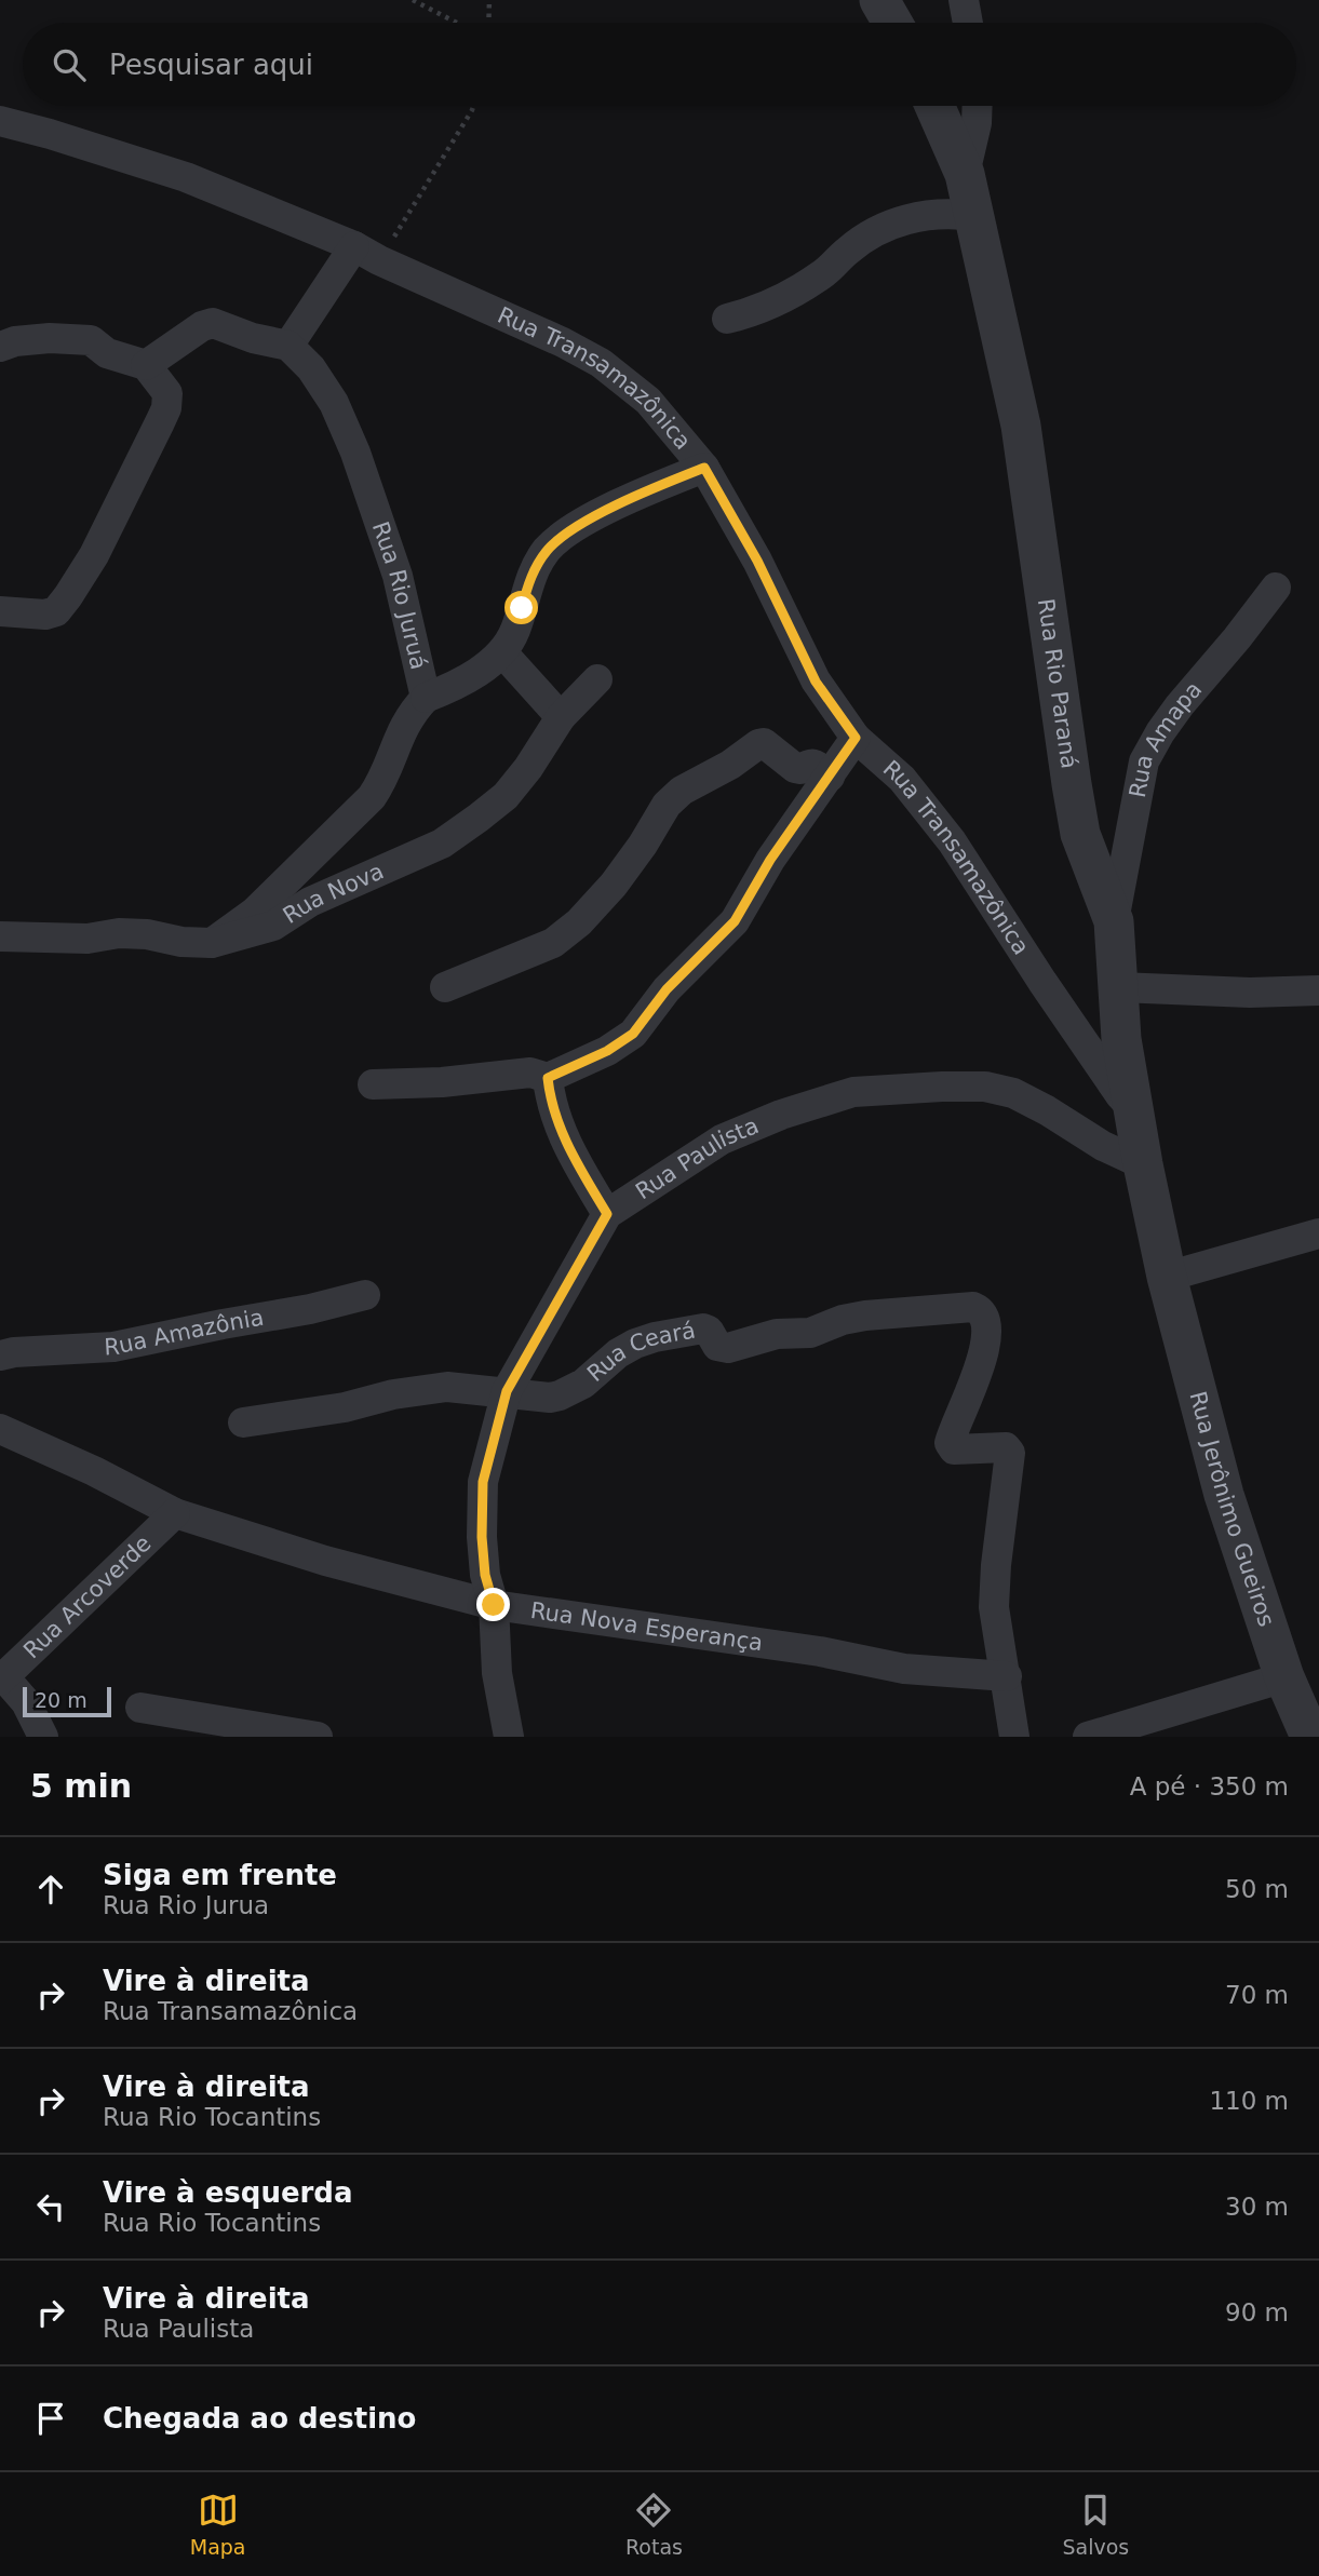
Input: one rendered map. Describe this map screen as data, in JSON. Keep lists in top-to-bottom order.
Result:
{
  "streets": {
    "street": [
      "Rua Transamazônica",
      "Rua Rio Juruá",
      "Rua Rio Paraná",
      "Rua Amapa",
      "Rua Nova",
      "Rua Paulista",
      "Rua Amazônia",
      "Rua Ceará",
      "Rua Jerônimo Gueiros",
      "Rua Arcoverde",
      "Rua Nova Esperança"
    ]
  },
  "crossings": [
    ["Rua Transamazônica", "Rua Rio Paraná"],
    ["Rua Rio Juruá", "Rua Nova"],
    ["Rua Rio Paraná", "Rua Amapa"],
    ["Rua Rio Paraná", "Rua Paulista"],
    ["Rua Rio Paraná", "Rua Jerônimo Gueiros"],
    ["Rua Paulista", "Rua Ceará"],
    ["Rua Paulista", "Rua Nova Esperança"],
    ["Rua Ceará", "Rua Nova Esperança"],
    ["Rua Arcoverde", "Rua Nova Esperança"]
  ],
  "scale_bar": "20 m",
  "page": {
    "search": "Pesquisar aqui",
    "scale": "20 m",
    "heading": ["5 min", "A pé · 350 m"],
    "list": [
      ["Siga em frente", "Rua Rio Jurua", "50 m"],
      ["Vire à direita", "Rua Transamazônica", "70 m"],
      ["Vire à direita", "Rua Rio Tocantins", "110 m"],
      ["Vire à esquerda", "Rua Rio Tocantins", "30 m"],
      ["Vire à direita", "Rua Paulista", "90 m"],
      "Chegada ao destino"
    ],
    "nav": ["Mapa", "Rotas", "Salvos"]
  }
}
